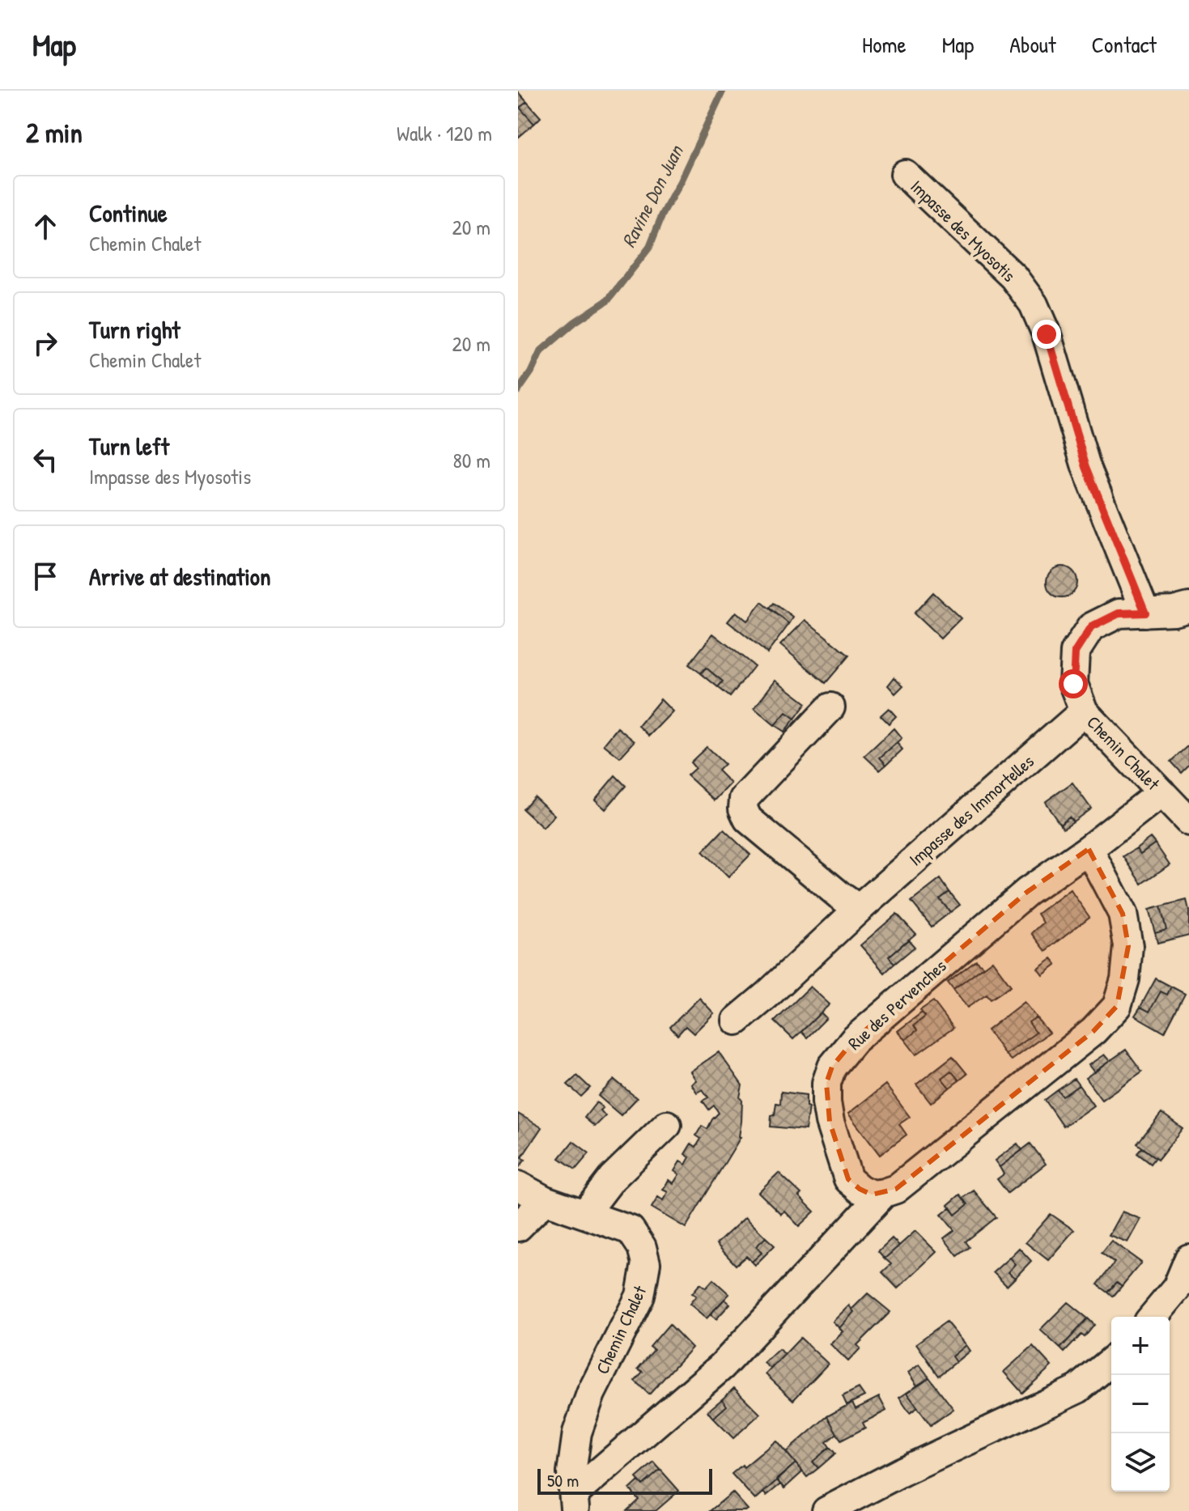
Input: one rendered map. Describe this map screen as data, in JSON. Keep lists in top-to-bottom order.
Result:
{
  "streets": {
    "street": [
      "Impasse des Myosotis",
      "Chemin Chalet",
      "Impasse des Immortelles",
      "Rue des Pervenches"
    ]
  },
  "crossings": [
    ["Impasse des Myosotis", "Chemin Chalet"],
    ["Chemin Chalet", "Impasse des Immortelles"],
    ["Chemin Chalet", "Rue des Pervenches"]
  ],
  "water": ["Ravine Don Juan"],
  "scale_bar": "50 m",
  "page": {
    "header": "Map",
    "nav": [
      "Home",
      "Map",
      "About",
      "Contact"
    ],
    "heading": ["2 min", "Walk · 120 m"],
    "list": [
      ["Continue", "Chemin Chalet", "20 m"],
      ["Turn right", "Chemin Chalet", "20 m"],
      ["Turn left", "Impasse des Myosotis", "80 m"],
      "Arrive at destination"
    ],
    "map_buttons": ["+", "−"],
    "scale": "50 m"
  }
}
